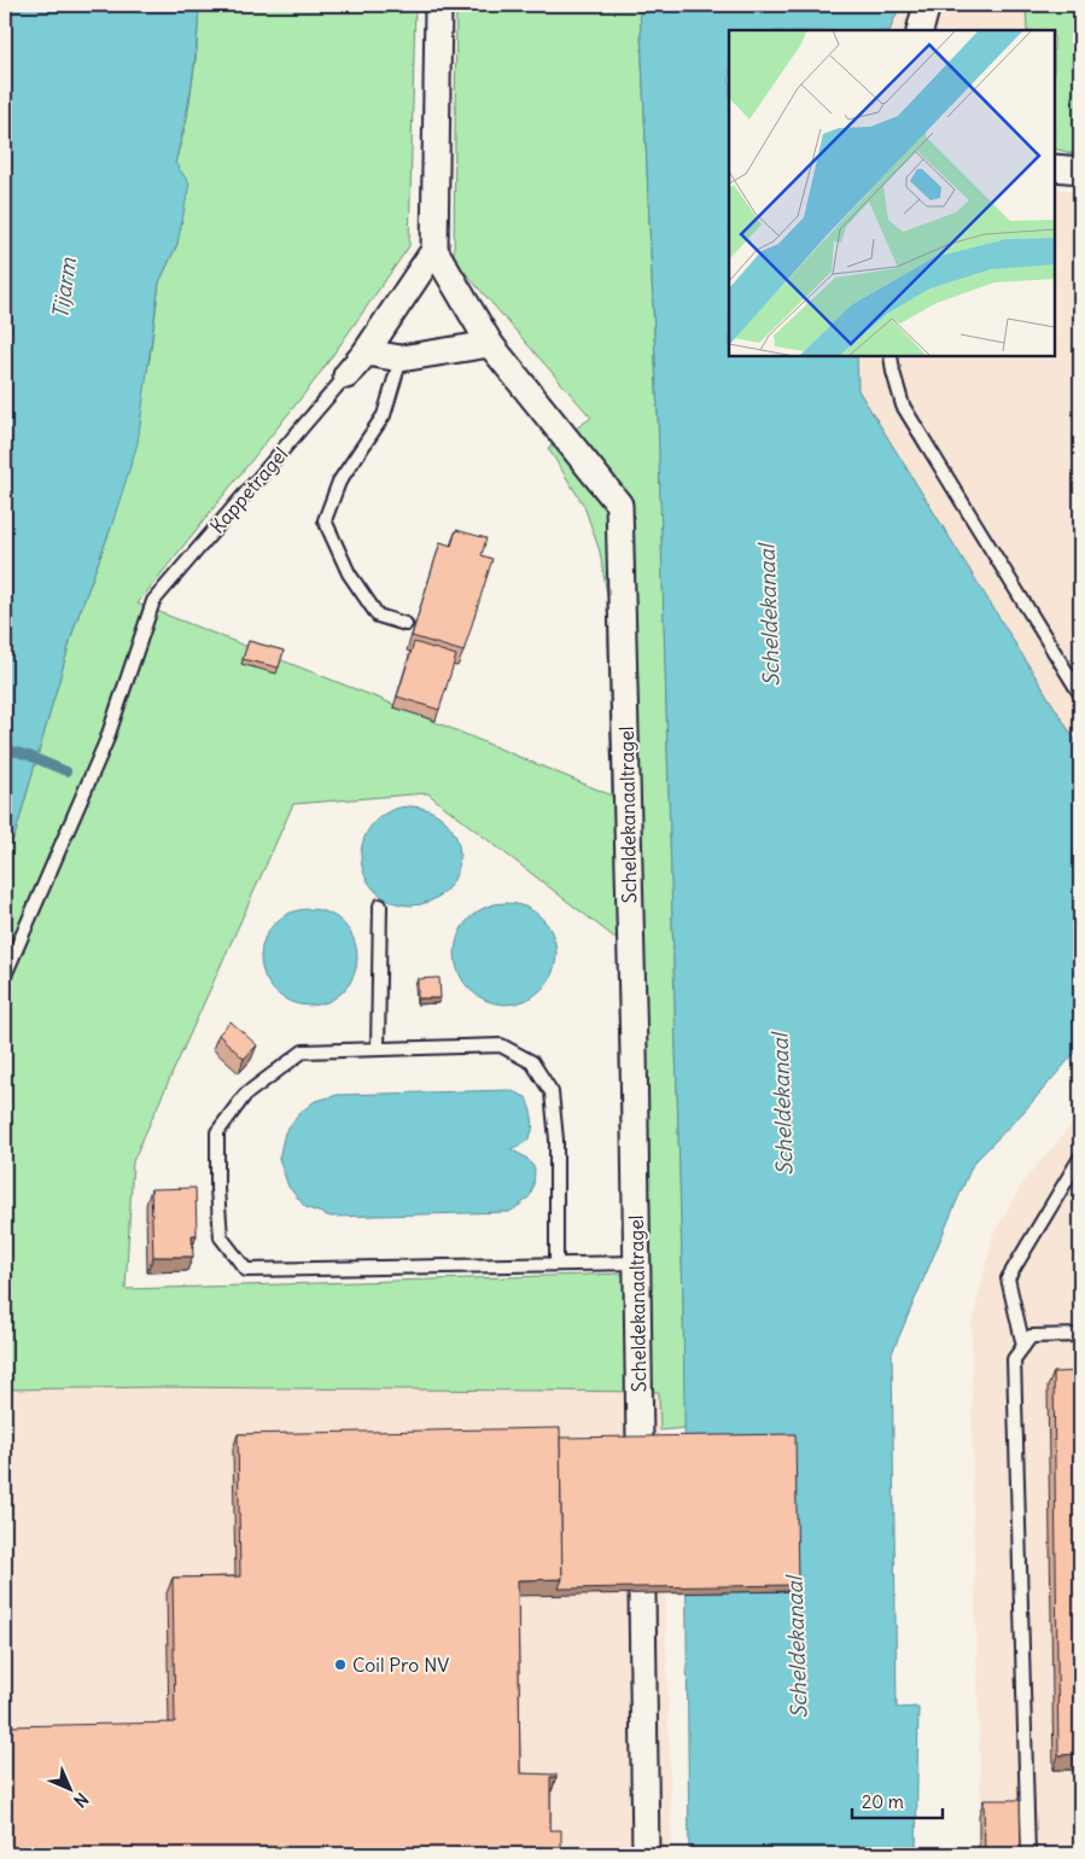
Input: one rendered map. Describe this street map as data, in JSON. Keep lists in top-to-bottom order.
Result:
{
  "streets": {
    "street": ["Kappetragel", "Scheldekanaaltragel"]
  },
  "crossings": [
    ["Kappetragel", "Scheldekanaaltragel"]
  ],
  "water": ["Tijarm", "Scheldekanaal"],
  "places": ["Coil Pro NV"],
  "scale_bar": "20 m",
  "north": "bottom right"
}
